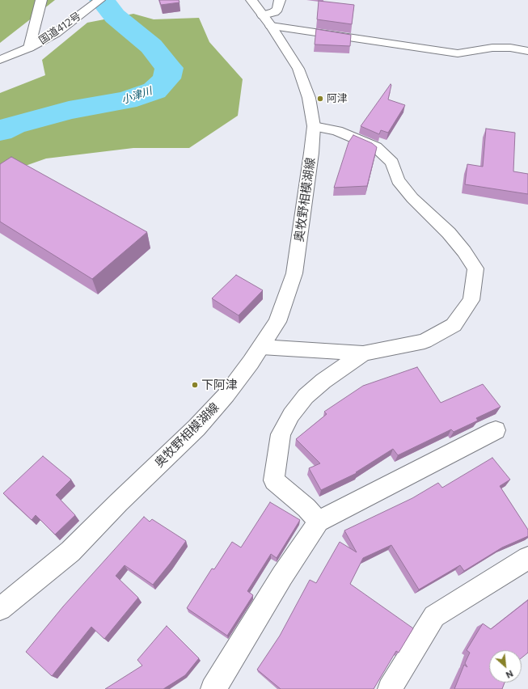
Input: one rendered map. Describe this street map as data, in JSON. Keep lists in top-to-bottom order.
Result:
{
  "streets": {
    "main road": ["国道412号", "奥牧野相模湖線"]
  },
  "water": ["小津川"],
  "places": ["阿津", "下阿津"],
  "north": "bottom right"
}
